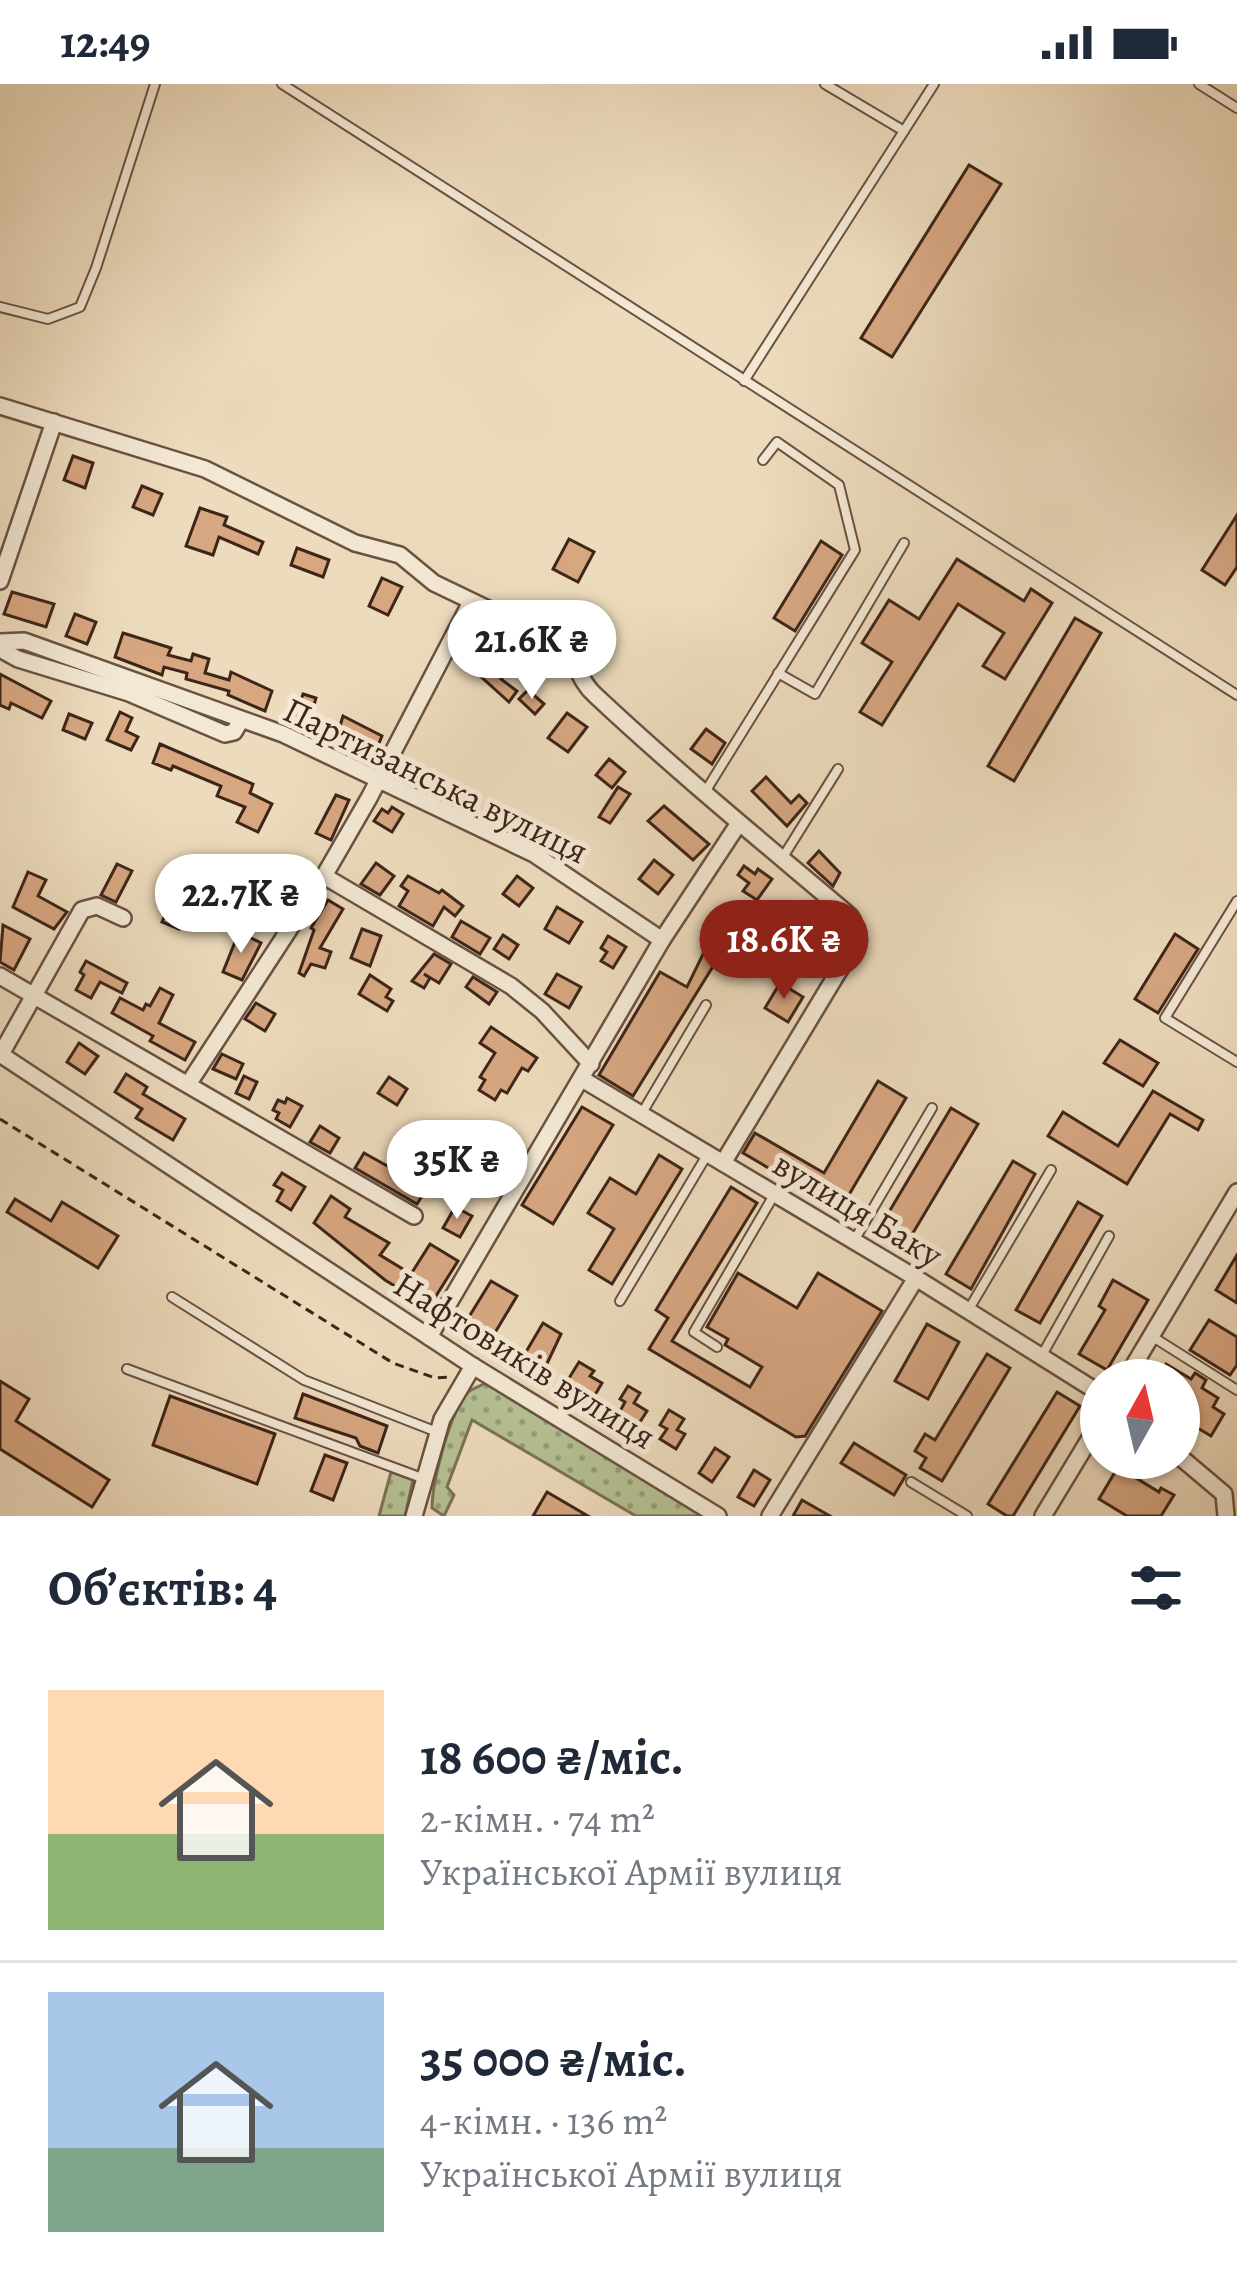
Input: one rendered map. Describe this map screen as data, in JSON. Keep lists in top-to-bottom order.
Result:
{
  "streets": {
    "street": ["Партизанська вулиця", "вулиця Баку", "Нафтовиків вулиця"]
  },
  "north": "top",
  "page": {
    "status": "12:49",
    "price": [
      "21.6K ₴",
      "22.7K ₴",
      "18.6K ₴",
      "35K ₴"
    ],
    "heading": "Об’єктів: 4",
    "list": [
      {
        "name": "18 600 ₴/міс.",
        "note": "2-кімн. · 74 m² · Української Армії вулиця"
      },
      {
        "name": "35 000 ₴/міс.",
        "note": "4-кімн. · 136 m² · Української Армії вулиця"
      }
    ]
  }
}
